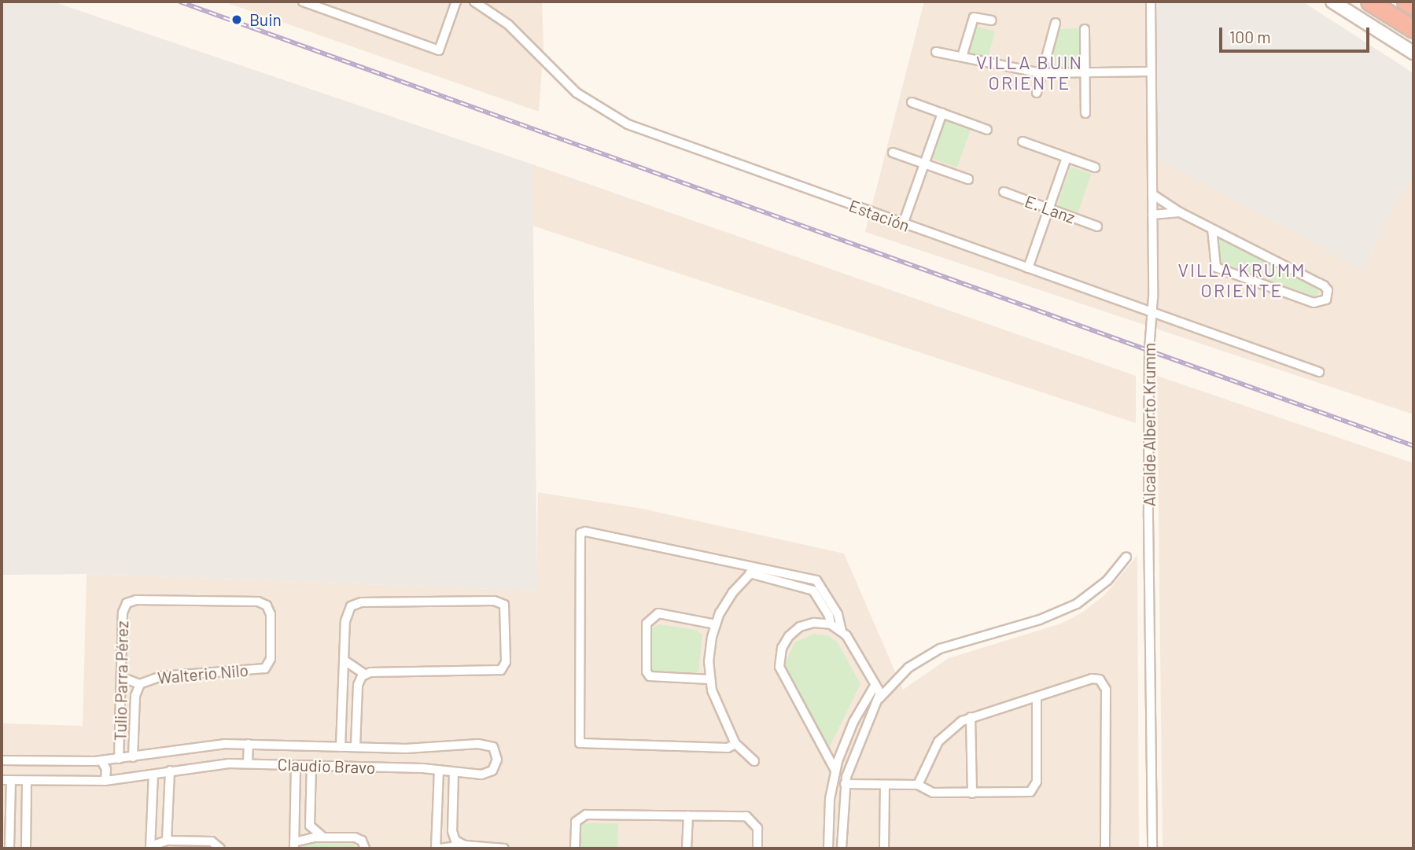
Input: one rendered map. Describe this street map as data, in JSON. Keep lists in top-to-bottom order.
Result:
{
  "streets": {
    "street": [
      "E. Lanz",
      "Estación",
      "Alcalde Alberto Krumm",
      "Walterio Nilo",
      "Tulio Parra Pérez",
      "Claudio Bravo"
    ]
  },
  "crossings": [
    ["Estación", "Alcalde Alberto Krumm"],
    ["Walterio Nilo", "Tulio Parra Pérez"],
    ["Walterio Nilo", "Claudio Bravo"],
    ["Tulio Parra Pérez", "Claudio Bravo"]
  ],
  "districts": ["VILLA BUIN ORIENTE", "VILLA KRUMM ORIENTE"],
  "places": ["Buin"],
  "scale_bar": "100 m"
}
